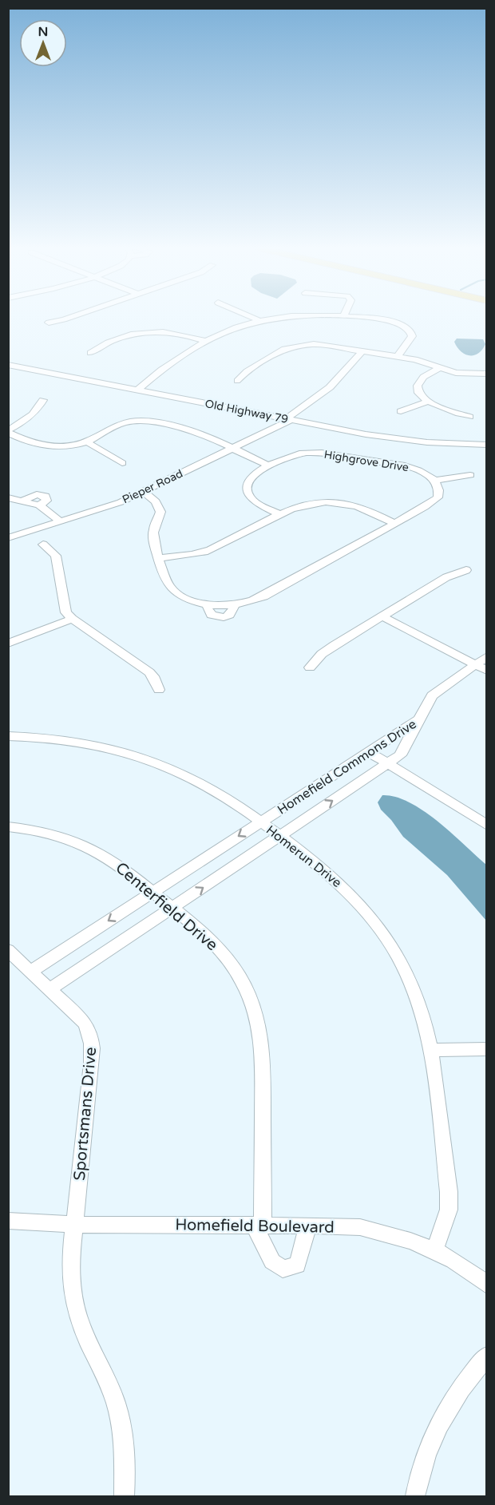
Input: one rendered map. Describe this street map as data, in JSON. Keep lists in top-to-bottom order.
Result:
{
  "streets": {
    "street": [
      "Old Highway 79",
      "Highgrove Drive",
      "Pieper Road",
      "Homefield Commons Drive",
      "Homerun Drive",
      "Centerfield Drive",
      "Sportsmans Drive",
      "Homefield Boulevard"
    ]
  },
  "crossings": [
    ["Old Highway 79", "Pieper Road"],
    ["Homefield Commons Drive", "Homerun Drive"],
    ["Homefield Commons Drive", "Centerfield Drive"],
    ["Homefield Commons Drive", "Sportsmans Drive"],
    ["Homerun Drive", "Homefield Boulevard"],
    ["Centerfield Drive", "Homefield Boulevard"],
    ["Sportsmans Drive", "Homefield Boulevard"]
  ],
  "north": "top"
}
